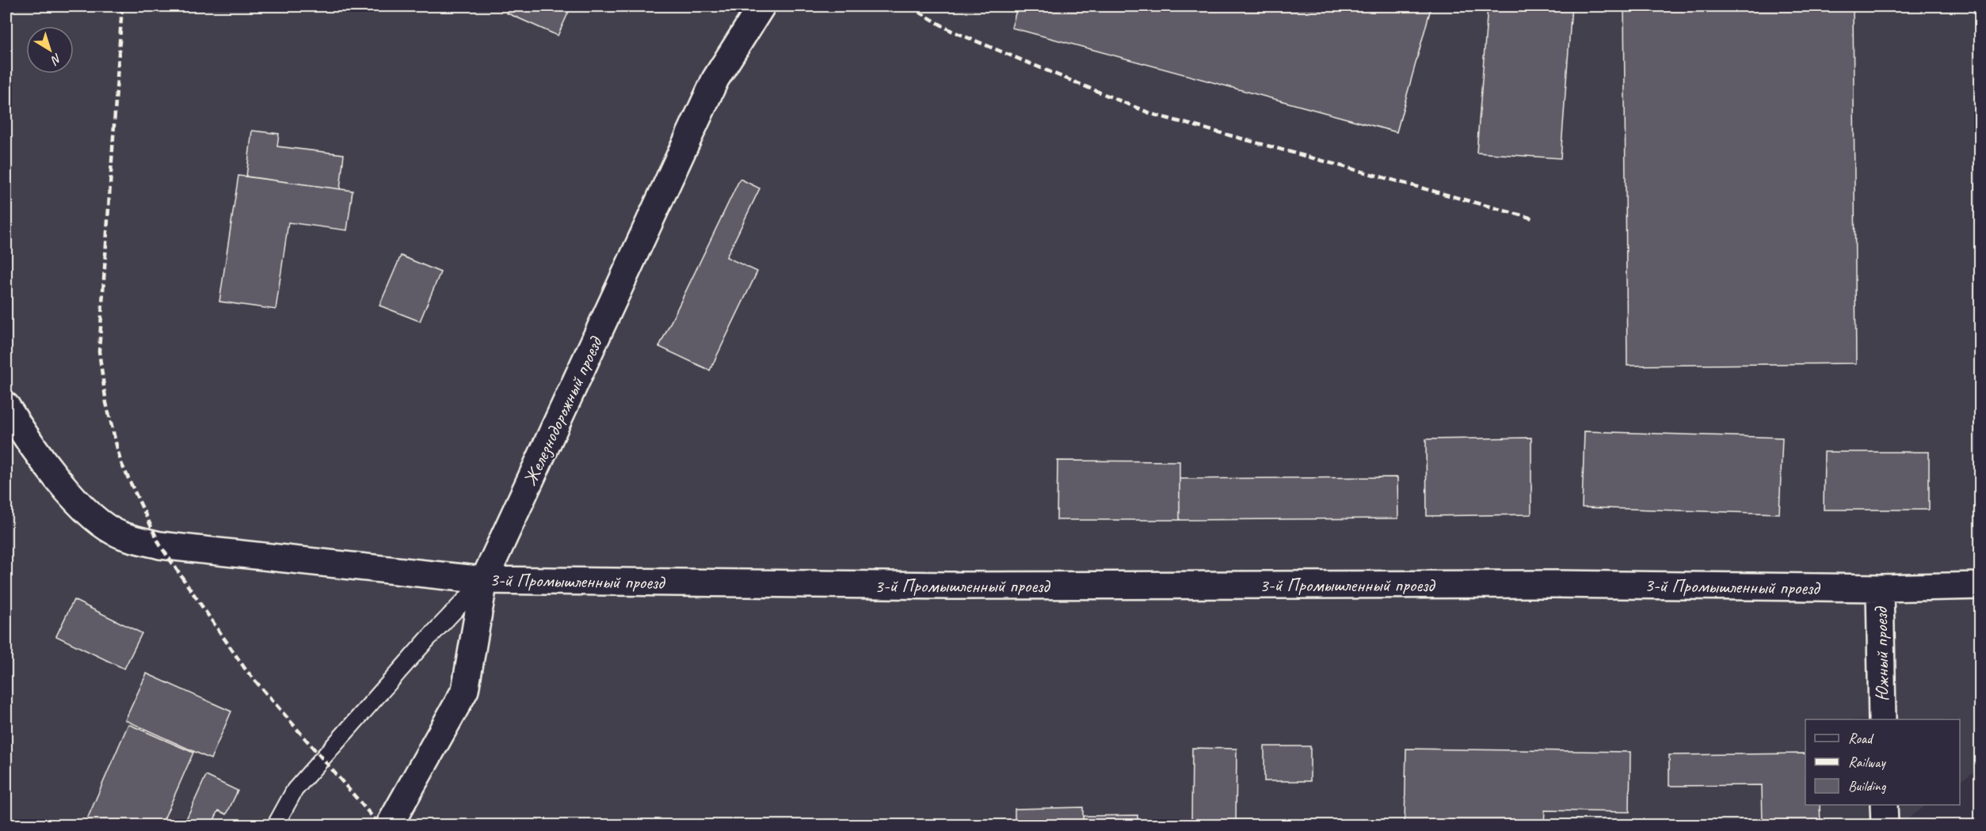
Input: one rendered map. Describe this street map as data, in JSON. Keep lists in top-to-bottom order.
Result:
{
  "streets": {
    "street": ["Железнодорожный проезд", "3-й Промышленный проезд", "Южный проезд"]
  },
  "crossings": [
    ["Железнодорожный проезд", "3-й Промышленный проезд"],
    ["3-й Промышленный проезд", "Южный проезд"]
  ],
  "legend": ["Road", "Railway", "Building"],
  "north": "bottom right"
}
